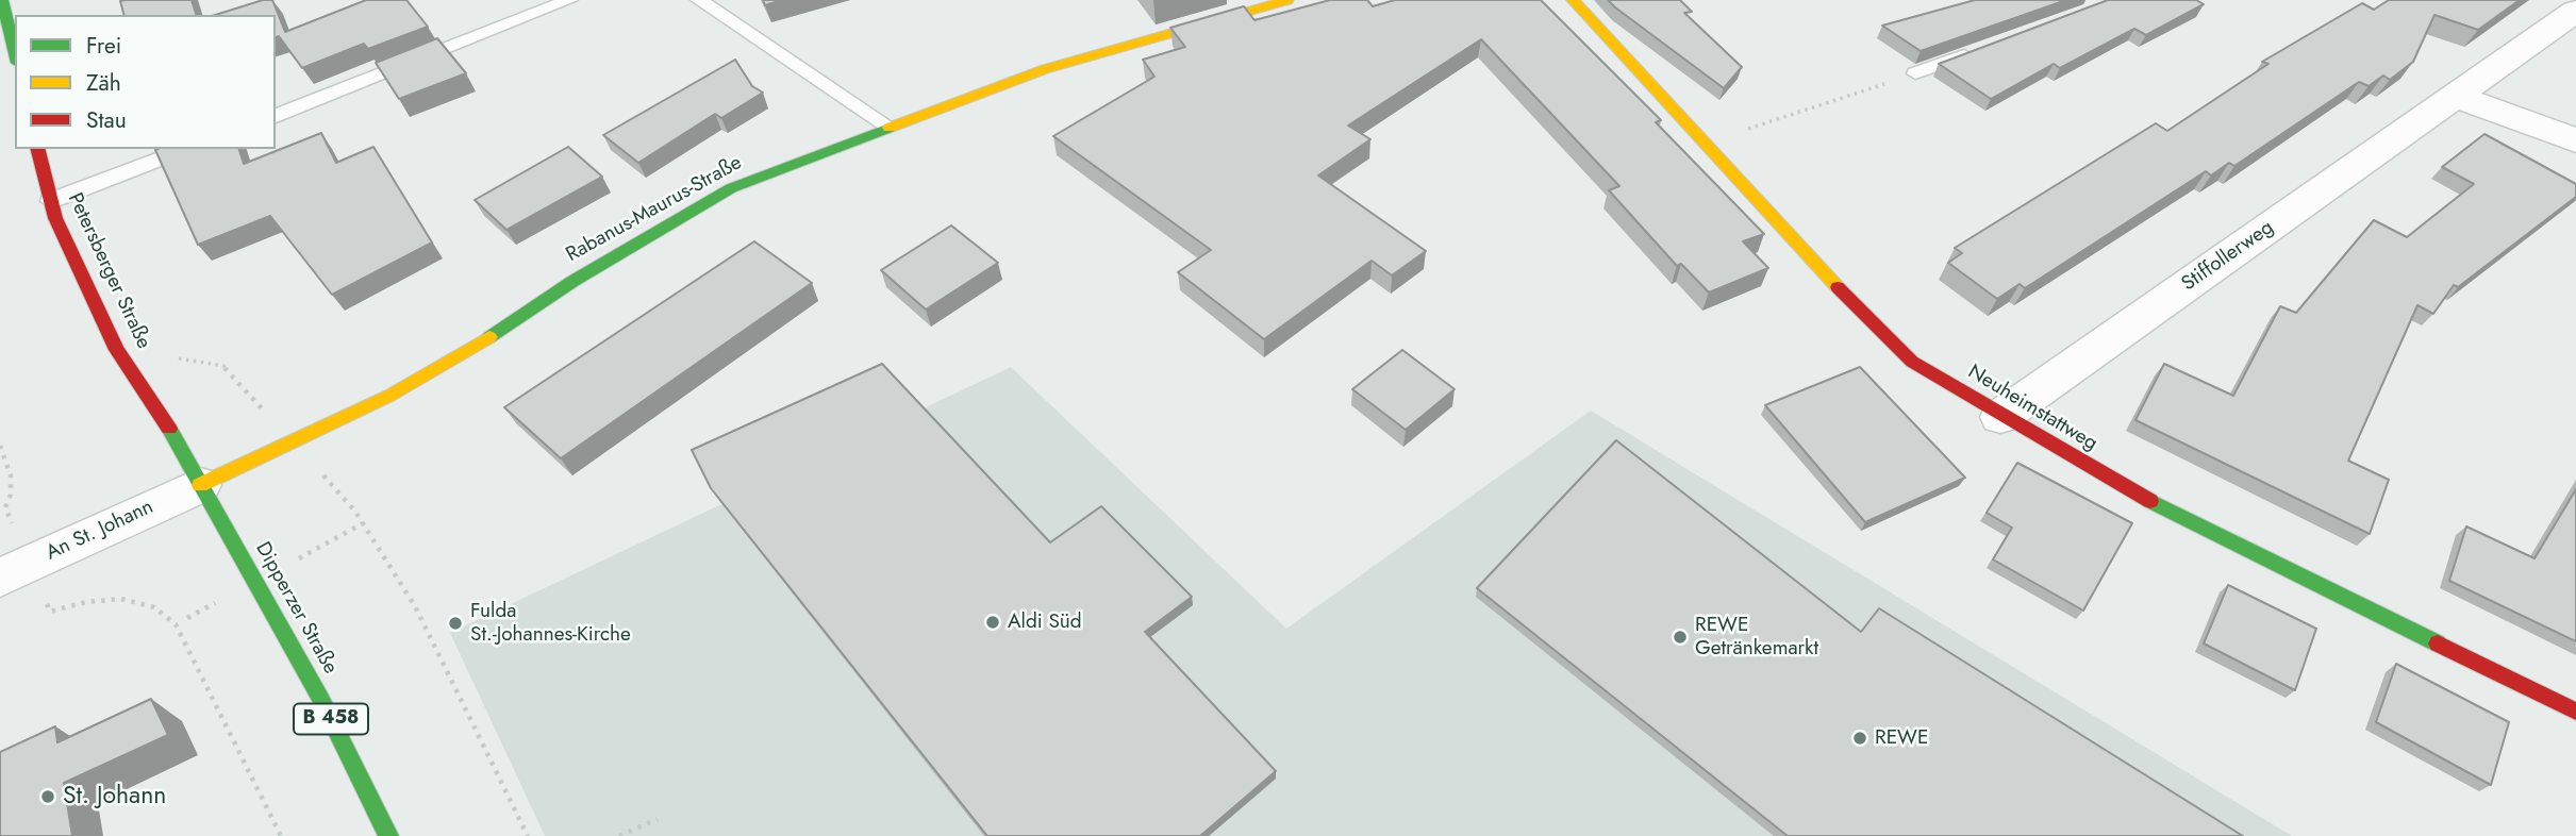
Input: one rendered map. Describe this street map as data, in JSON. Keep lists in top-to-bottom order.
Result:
{
  "streets": {
    "main road": [
      "Rabanus-Maurus-Straße",
      "Petersberger Straße",
      "Neuheimstattweg",
      "Dipperzer Straße",
      "B 458"
    ],
    "street": ["Stiffollerweg", "An St. Johann"]
  },
  "crossings": [
    ["Rabanus-Maurus-Straße", "Petersberger Straße"],
    ["Rabanus-Maurus-Straße", "An St. Johann"],
    ["Rabanus-Maurus-Straße", "Dipperzer Straße"],
    ["Stiffollerweg", "Neuheimstattweg"],
    ["Petersberger Straße", "An St. Johann"],
    ["Petersberger Straße", "Dipperzer Straße"],
    ["An St. Johann", "Dipperzer Straße"]
  ],
  "places": [
    "Aldi Süd",
    "Fulda St.-Johannes-Kirche",
    "REWE Getränkemarkt",
    "REWE",
    "St. Johann"
  ],
  "legend": ["Frei", "Zäh", "Stau"]
}
